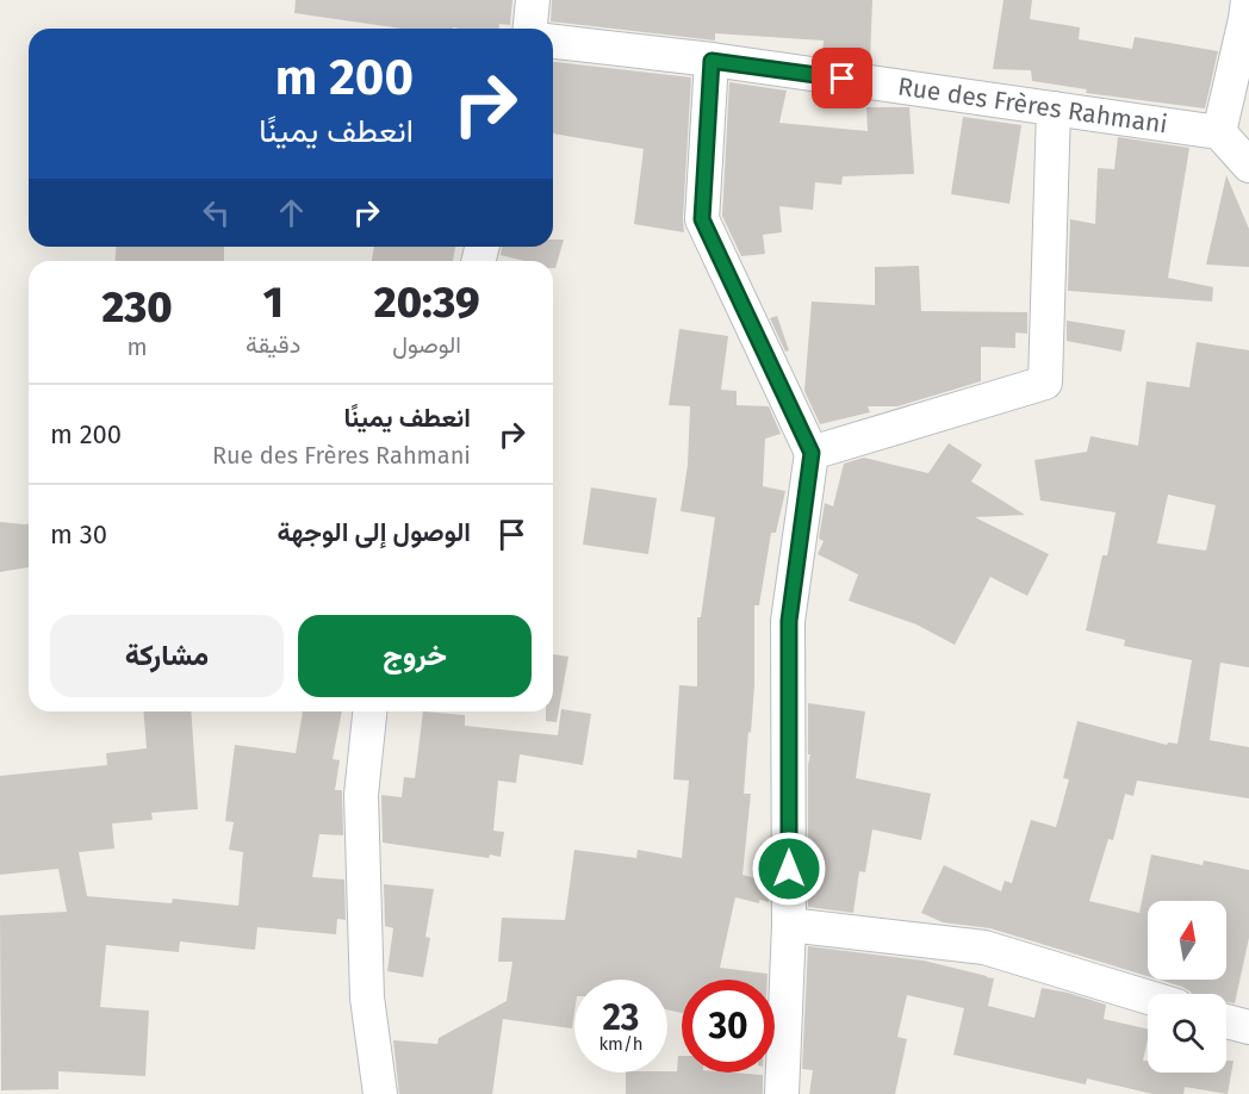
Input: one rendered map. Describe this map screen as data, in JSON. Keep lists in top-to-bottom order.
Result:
{
  "streets": {
    "street": ["Rue des Frères Rahmani"]
  },
  "north": "top",
  "page": {
    "turn": ["200 m", "انعطف يمينًا"],
    "eta": [
      "20:39",
      "الوصول",
      "1",
      "دقيقة",
      "230",
      "m"
    ],
    "list": [
      {
        "name": "انعطف يمينًا",
        "note": "Rue des Frères Rahmani",
        "value": "200 m"
      },
      {
        "name": "الوصول إلى الوجهة",
        "value": "30 m"
      }
    ],
    "buttons": ["خروج", "مشاركة"],
    "speed": "23 km/h",
    "limit": "30"
  }
}
